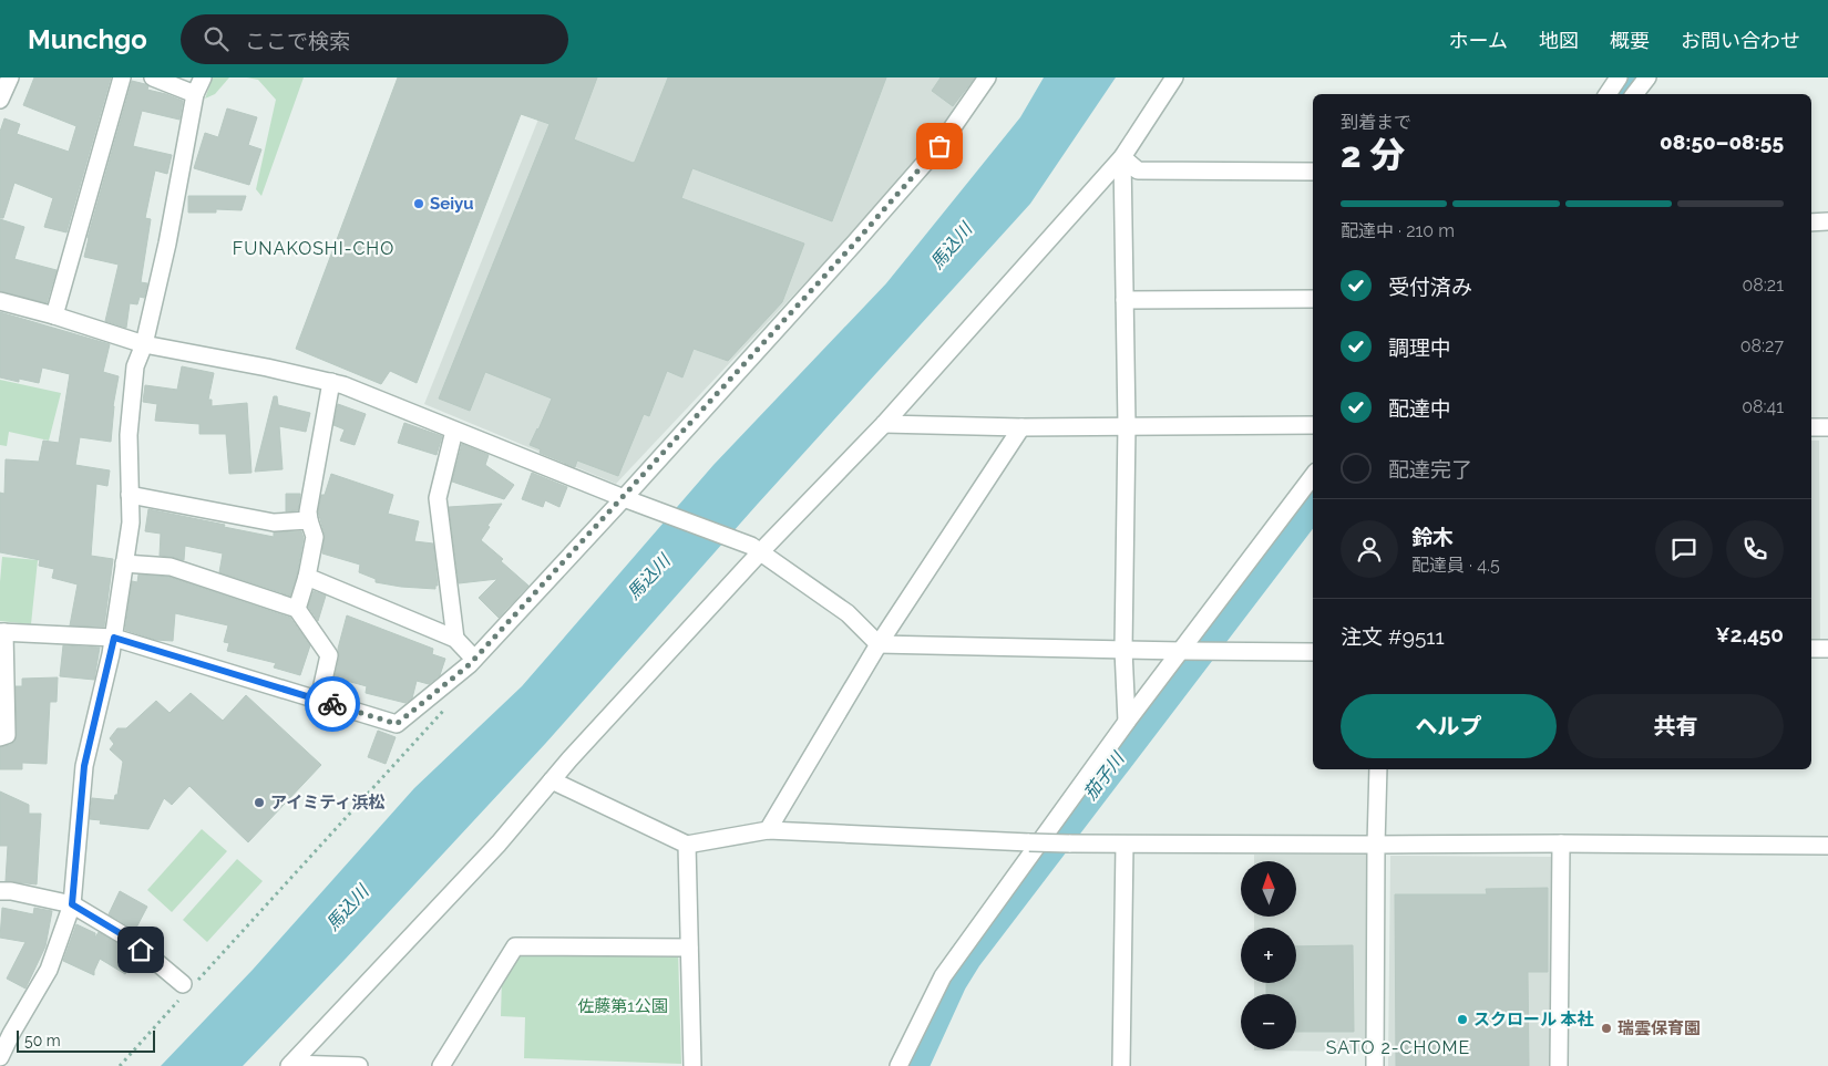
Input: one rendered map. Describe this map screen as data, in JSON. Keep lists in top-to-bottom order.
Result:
{
  "districts": ["FUNAKOSHI-CHO", "SATO 2-CHOME"],
  "water": ["馬込川", "茄子川"],
  "parks": ["佐藤第1公園"],
  "places": [
    "Seiyu",
    "アイミティ浜松",
    "スクロール 本社",
    "瑞雲保育園"
  ],
  "scale_bar": "50 m",
  "north": "top",
  "page": {
    "header": "Munchgo",
    "search": "ここで検索",
    "nav": [
      "ホーム",
      "地図",
      "概要",
      "お問い合わせ"
    ],
    "heading": ["2 分", "到着まで", "08:50–08:55"],
    "panel": [
      "鈴木",
      "配達員 · 4.5",
      "注文 #9511",
      "¥2,450"
    ],
    "bar": "配達中 · 210 m",
    "list": [
      ["受付済み", "08:21"],
      ["調理中", "08:27"],
      ["配達中", "08:41"],
      "配達完了"
    ],
    "buttons": ["ヘルプ", "共有"],
    "map_buttons": ["+", "−"],
    "scale": "50 m"
  }
}
